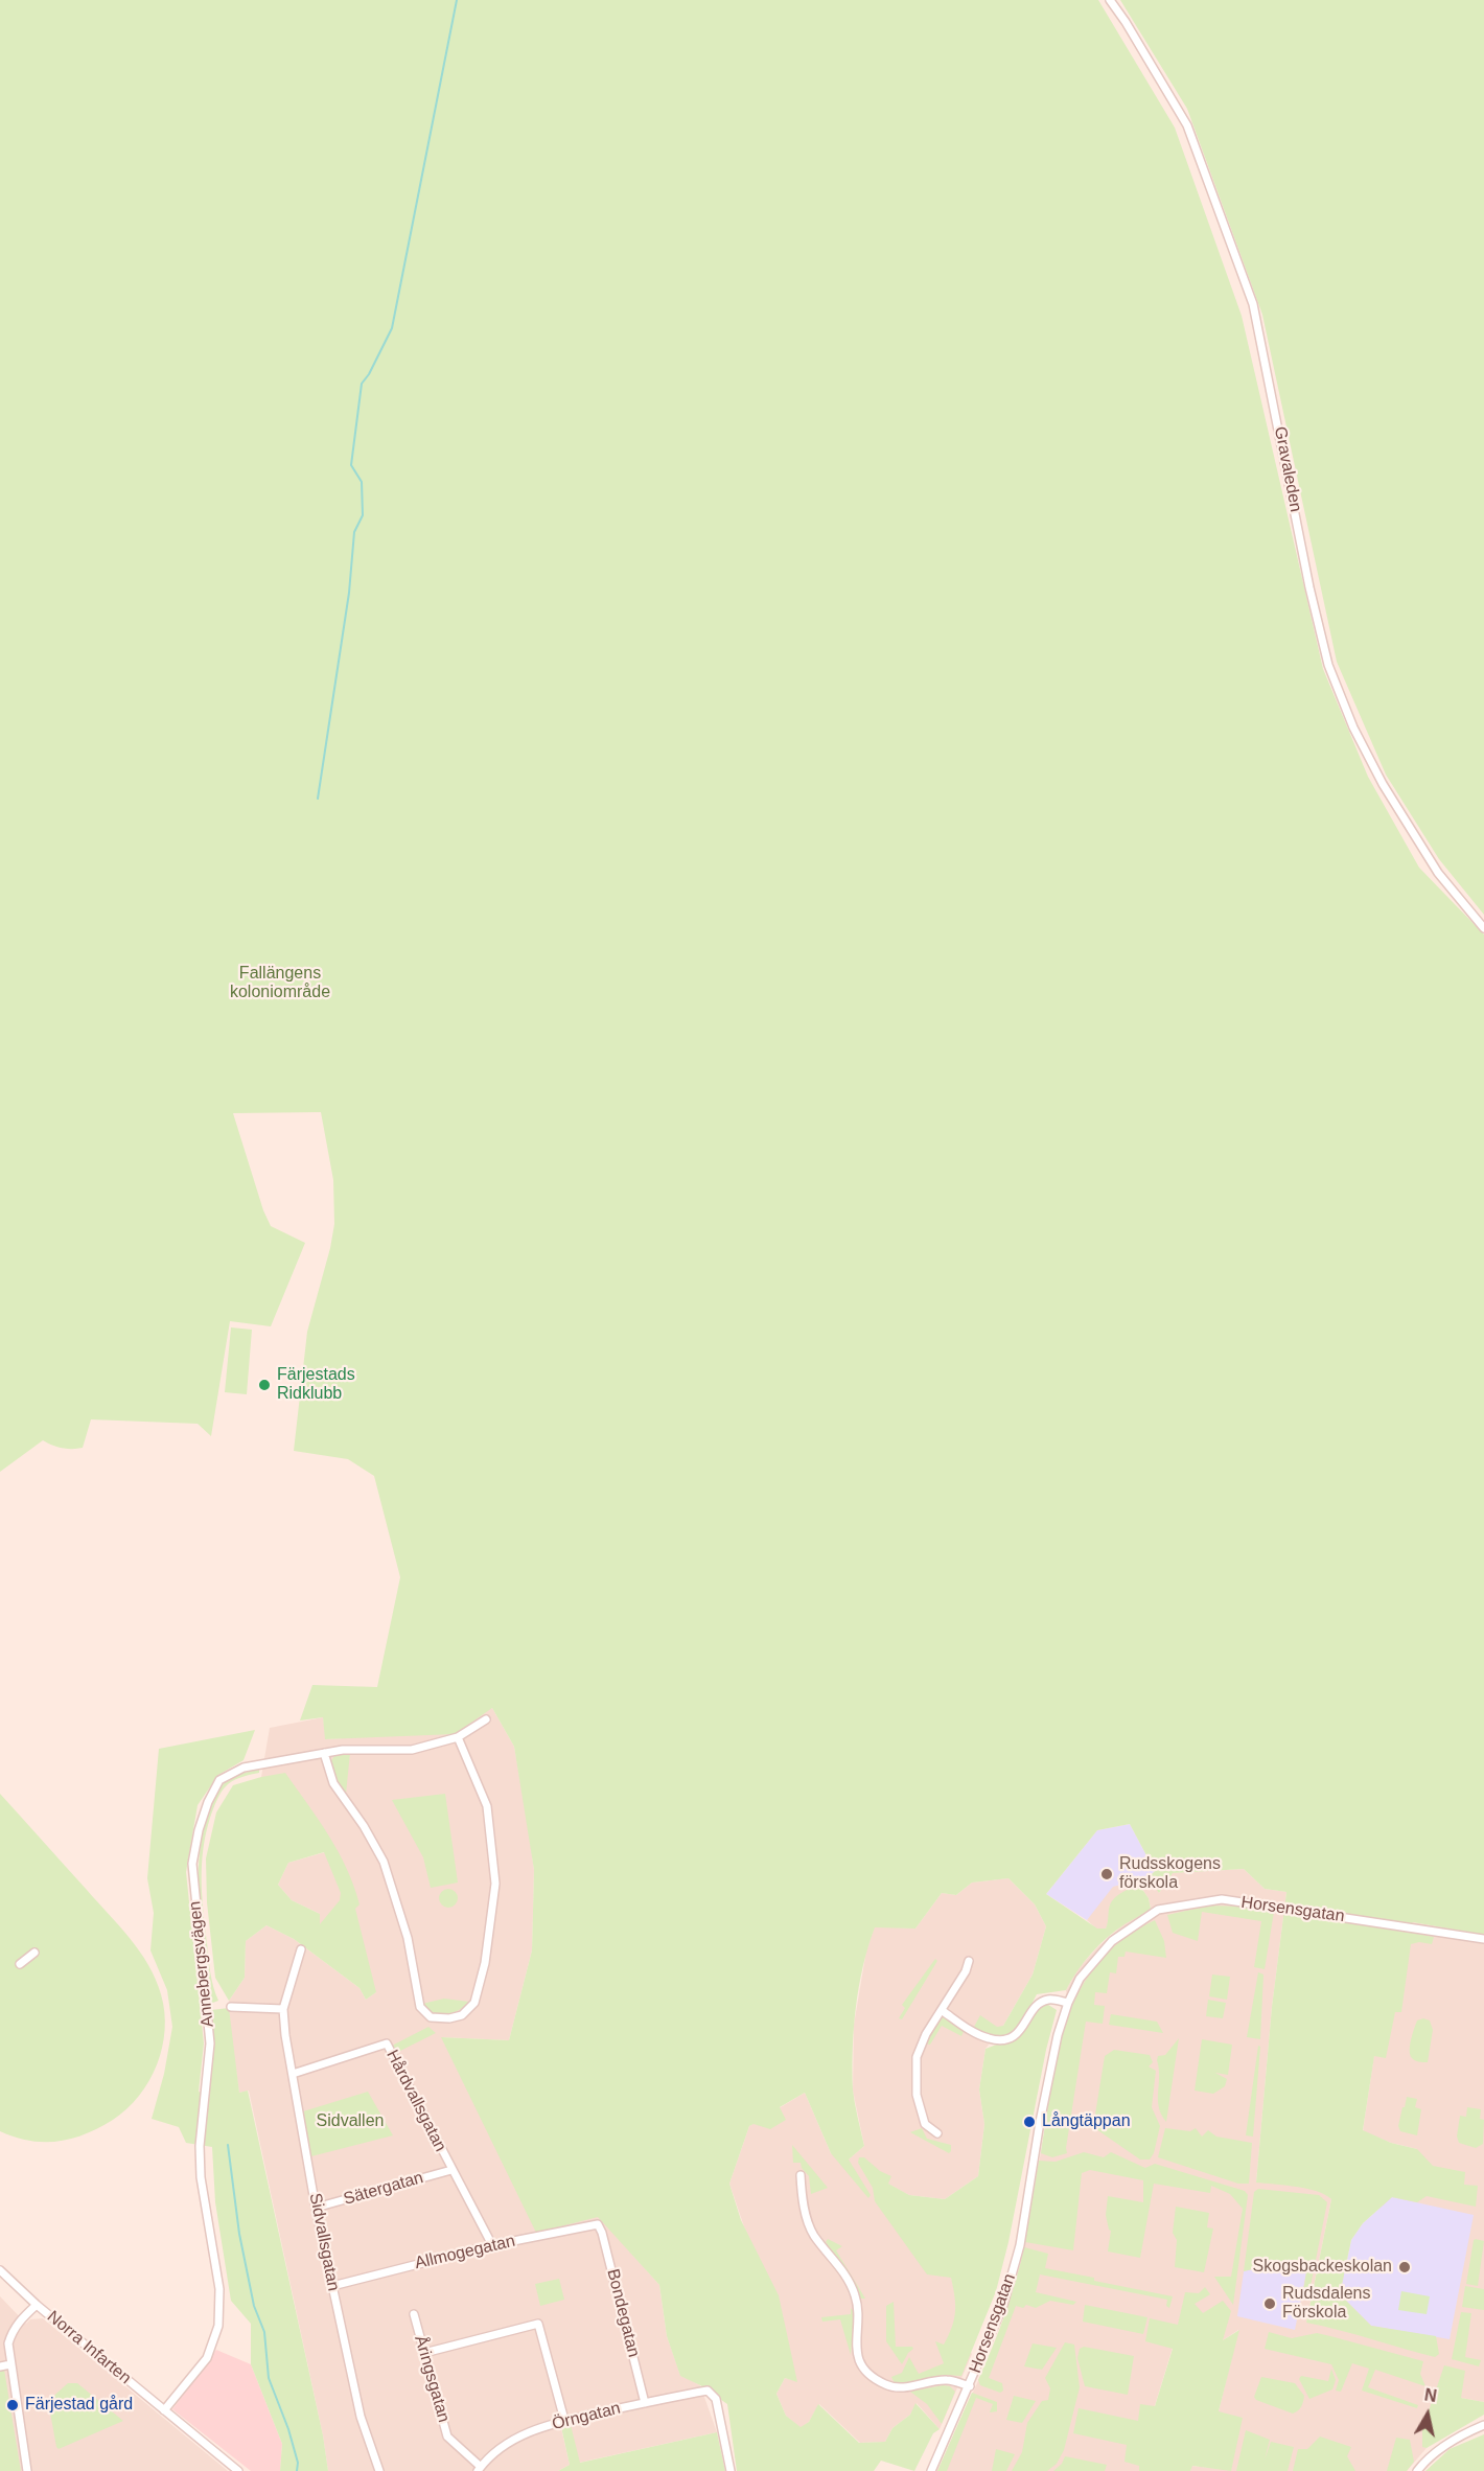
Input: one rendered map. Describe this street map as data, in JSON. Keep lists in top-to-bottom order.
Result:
{
  "streets": {
    "street": [
      "Gravaleden",
      "Horsensgatan",
      "Annebergsvägen",
      "Hårdvallsgatan",
      "Sätergatan",
      "Sidvallsgatan",
      "Allmogegatan",
      "Bondegatan",
      "Norra Infarten",
      "Åringsgatan",
      "Örngatan"
    ]
  },
  "crossings": [
    ["Annebergsvägen", "Norra Infarten"],
    ["Hårdvallsgatan", "Sätergatan"],
    ["Hårdvallsgatan", "Sidvallsgatan"],
    ["Hårdvallsgatan", "Allmogegatan"],
    ["Sätergatan", "Sidvallsgatan"],
    ["Sidvallsgatan", "Allmogegatan"],
    ["Allmogegatan", "Bondegatan"],
    ["Bondegatan", "Örngatan"],
    ["Åringsgatan", "Örngatan"]
  ],
  "parks": ["Fallängens koloniområde", "Sidvallen"],
  "places": [
    "Färjestads Ridklubb",
    "Rudsskogens förskola",
    "Långtäppan",
    "Skogsbackeskolan",
    "Rudsdalens Förskola",
    "Färjestad gård"
  ],
  "north": "top"
}
